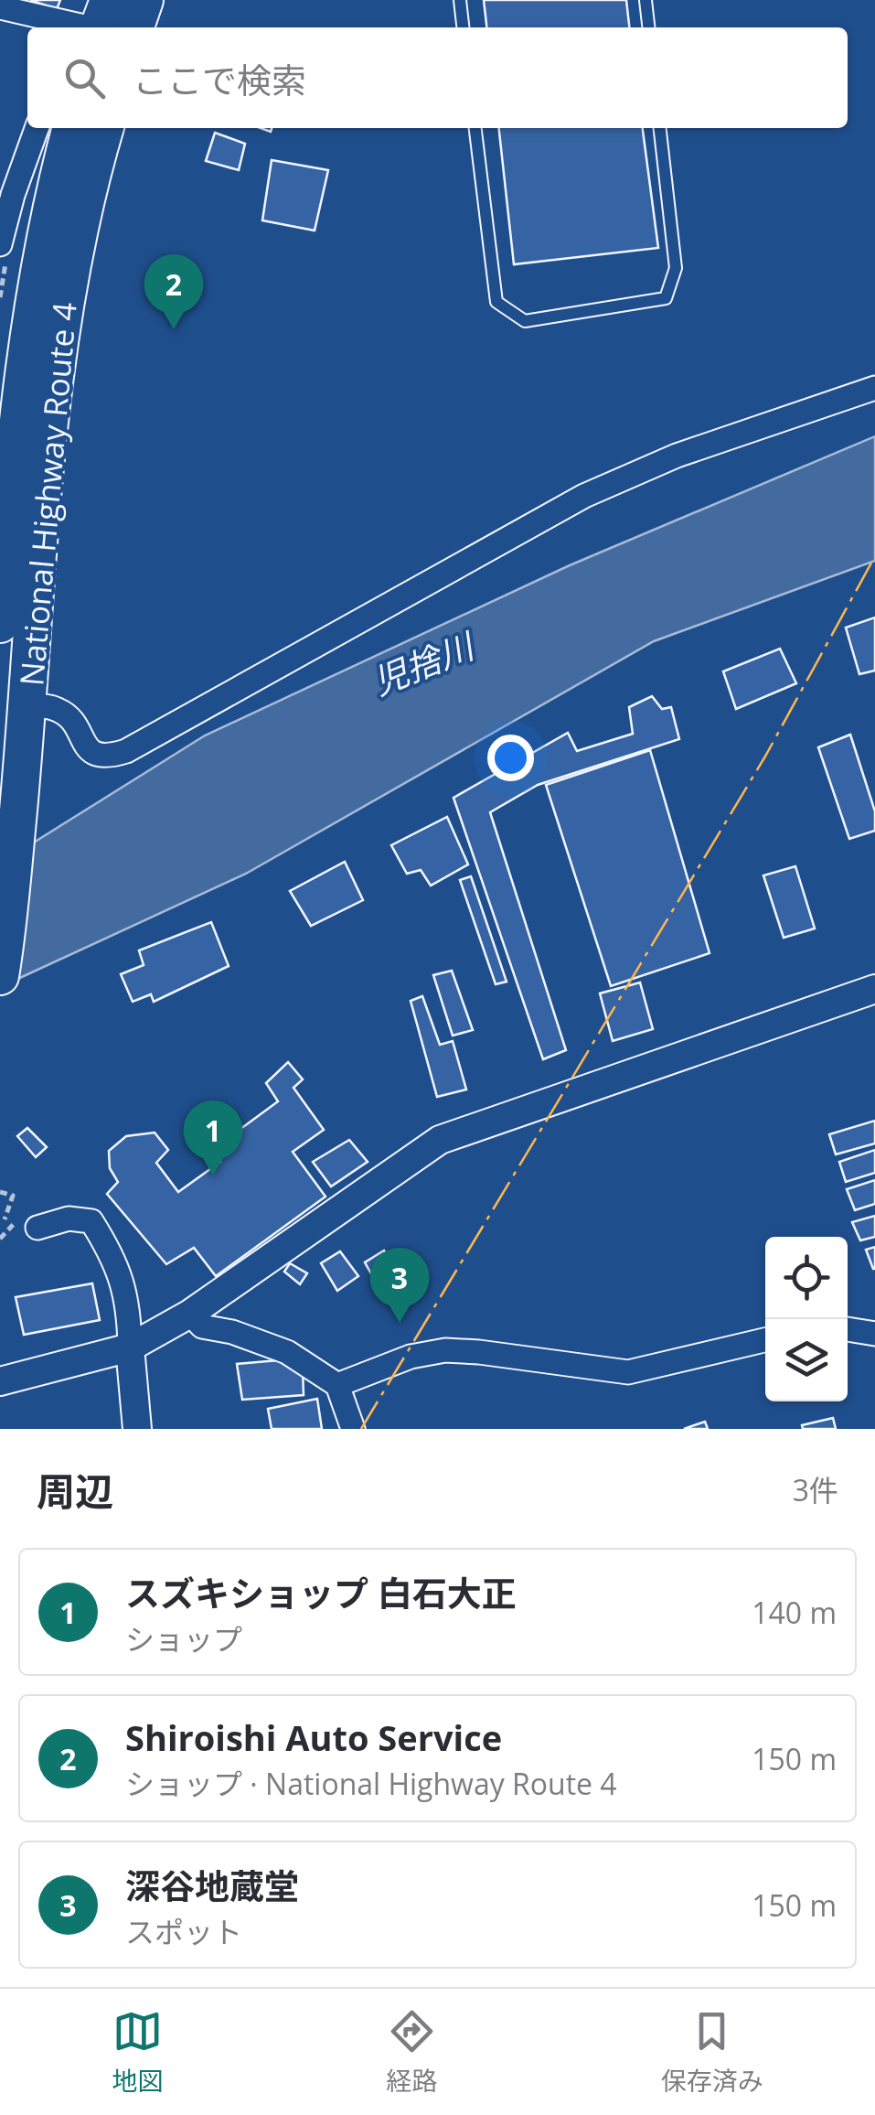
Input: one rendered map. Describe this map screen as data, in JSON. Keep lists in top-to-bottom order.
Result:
{
  "streets": {
    "highway": ["National Highway Route 4"]
  },
  "water": ["児捨川"],
  "page": {
    "search": "ここで検索",
    "pins": ["2", "1", "3"],
    "heading": ["周辺", "3件"],
    "list": [
      {
        "mark": "1",
        "name": "スズキショップ 白石大正",
        "note": "ショップ",
        "value": "140 m"
      },
      {
        "mark": "2",
        "name": "Shiroishi Auto Service",
        "note": "ショップ · National Highway Route 4",
        "value": "150 m"
      },
      {
        "mark": "3",
        "name": "深谷地蔵堂",
        "note": "スポット",
        "value": "150 m"
      }
    ],
    "nav": ["地図", "経路", "保存済み"]
  }
}
